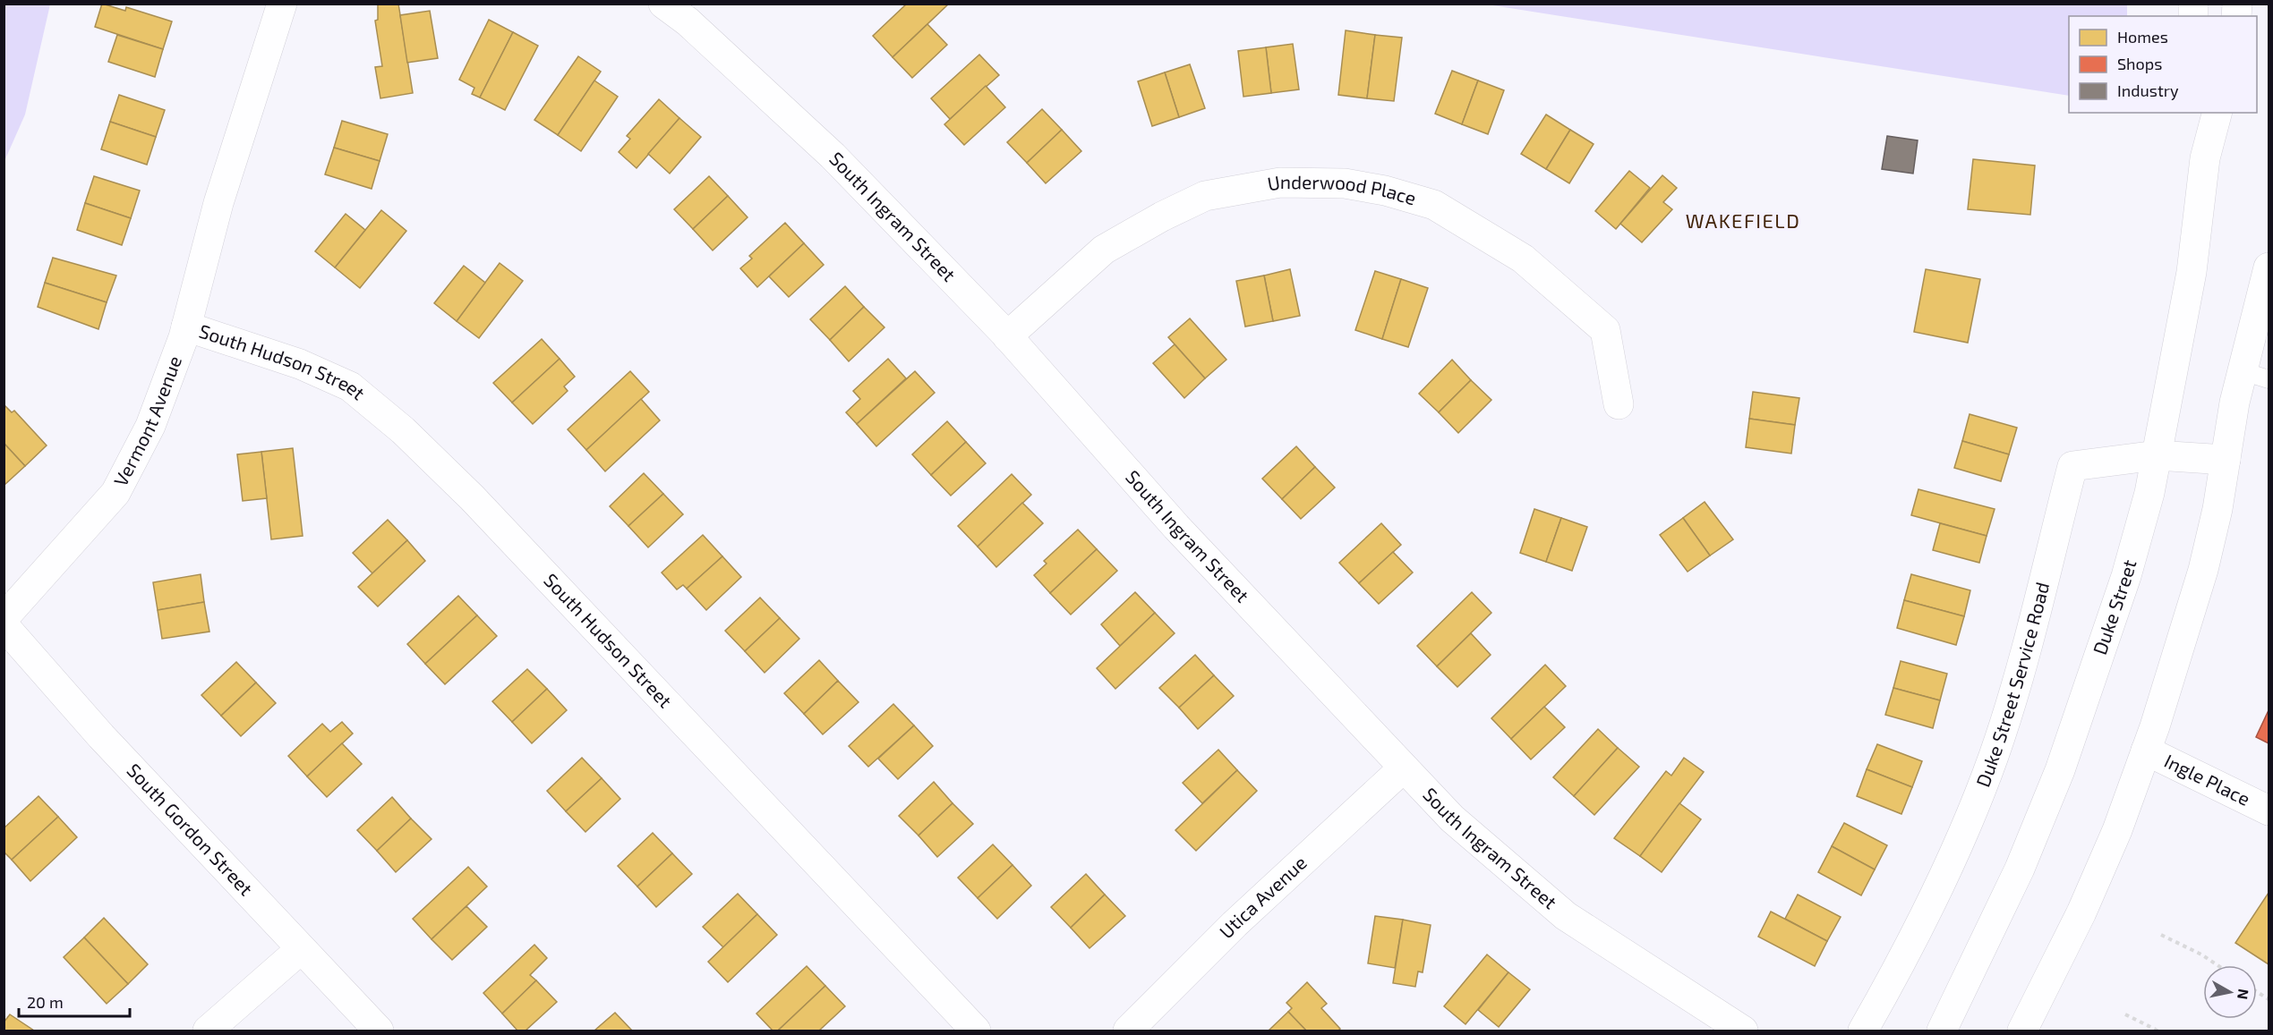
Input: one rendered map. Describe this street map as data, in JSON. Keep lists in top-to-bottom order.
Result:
{
  "streets": {
    "street": [
      "Underwood Place",
      "South Ingram Street",
      "South Hudson Street",
      "Vermont Avenue",
      "Duke Street",
      "Duke Street Service Road",
      "Ingle Place",
      "South Gordon Street",
      "Utica Avenue"
    ]
  },
  "crossings": [
    ["Underwood Place", "South Ingram Street"],
    ["South Ingram Street", "Utica Avenue"],
    ["South Hudson Street", "Vermont Avenue"],
    ["Duke Street", "Duke Street Service Road"]
  ],
  "districts": ["WAKEFIELD"],
  "legend": ["Homes", "Shops", "Industry"],
  "scale_bar": "20 m",
  "north": "right"
}
